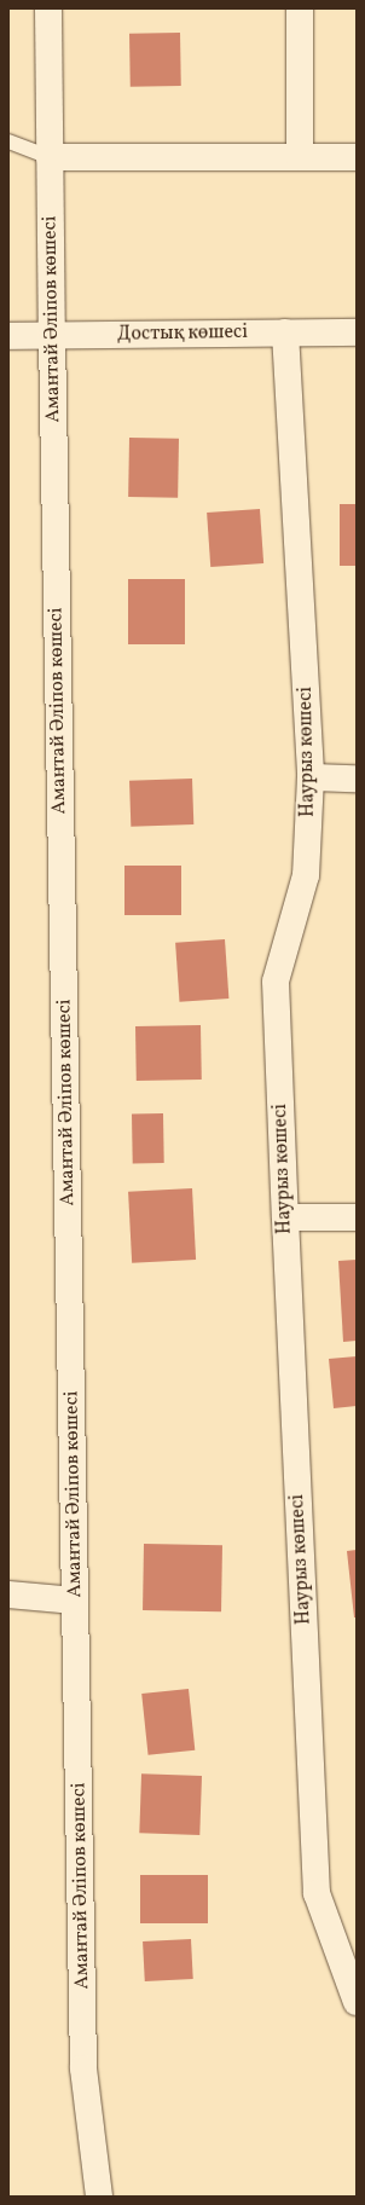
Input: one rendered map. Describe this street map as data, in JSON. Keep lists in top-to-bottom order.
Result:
{
  "streets": {
    "street": ["Амантай Әліпов көшесі", "Достық көшесі", "Наурыз көшесі"]
  },
  "crossings": [
    ["Амантай Әліпов көшесі", "Достық көшесі"],
    ["Достық көшесі", "Наурыз көшесі"]
  ]
}
